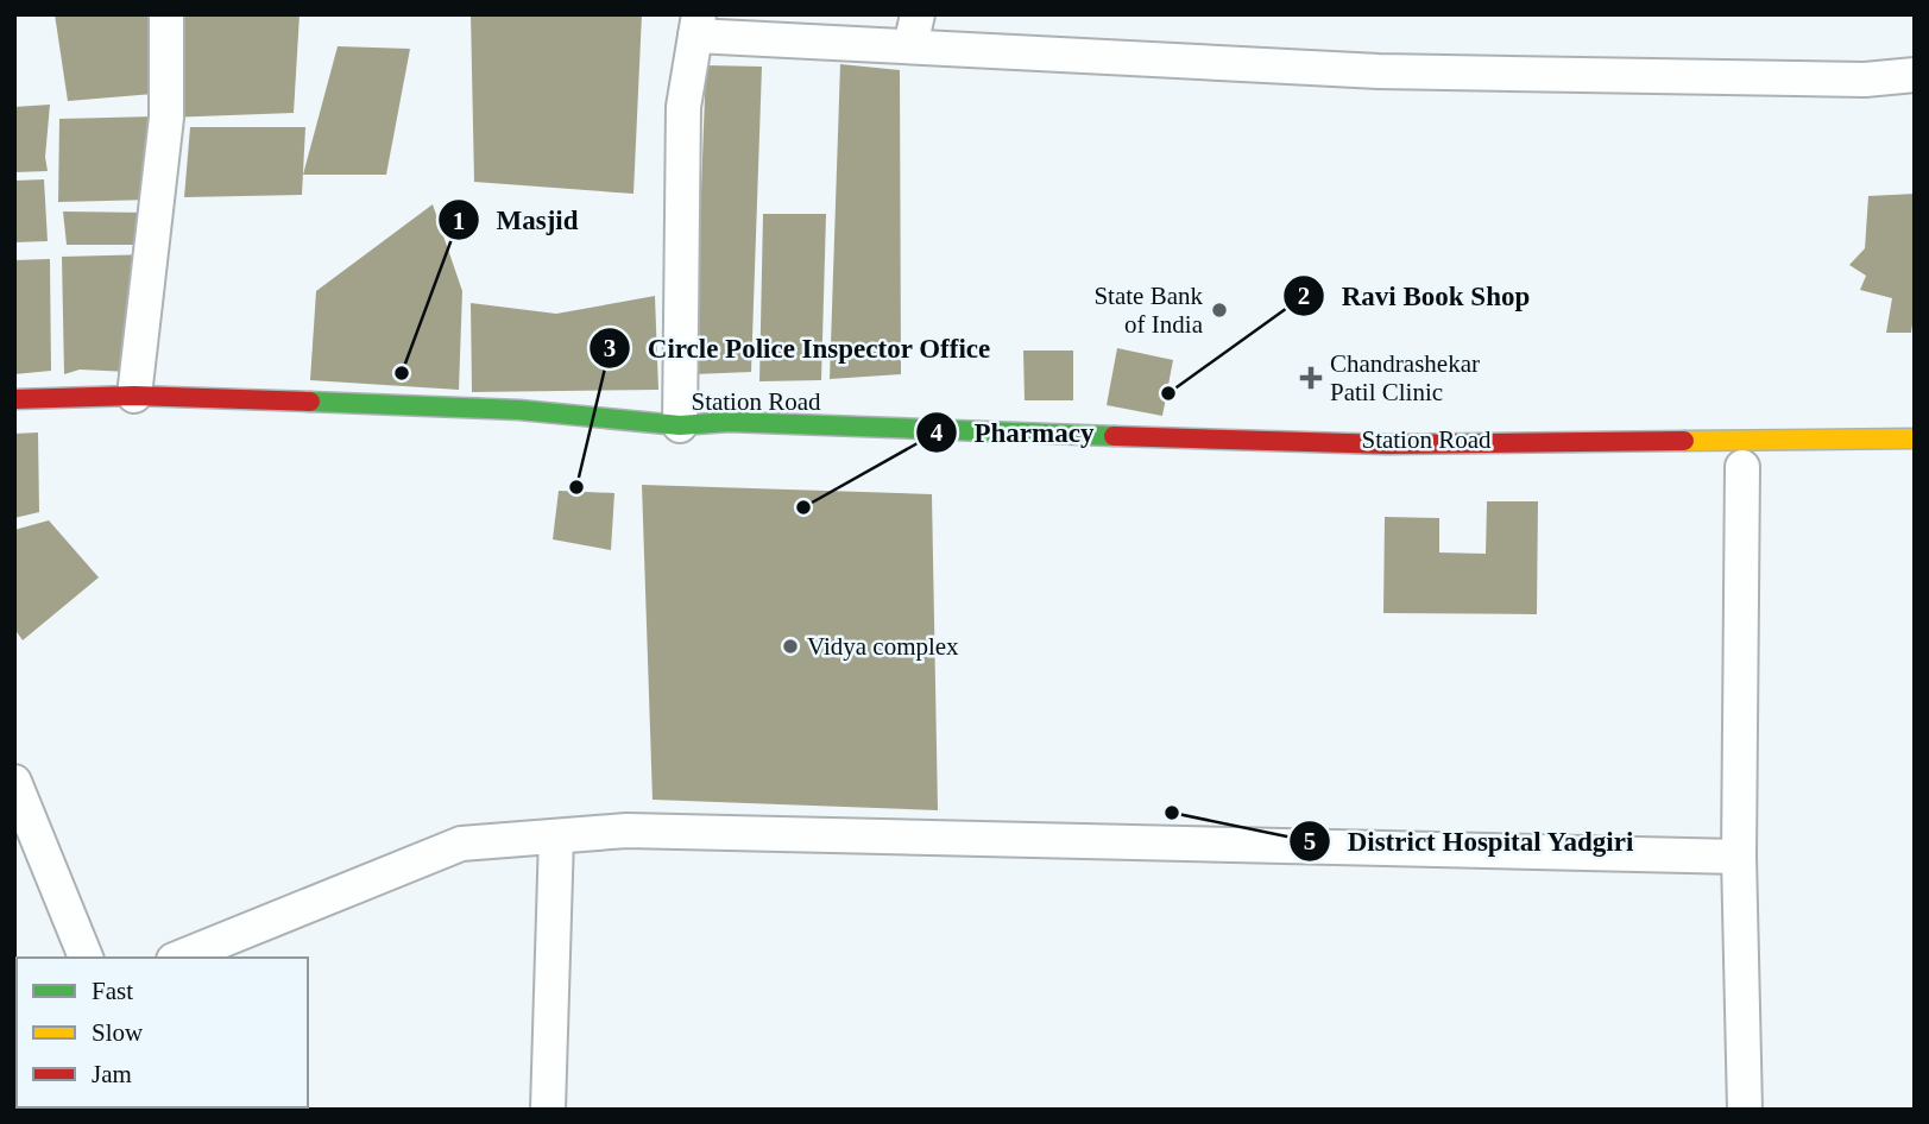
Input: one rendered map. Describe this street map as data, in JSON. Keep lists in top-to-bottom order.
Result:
{
  "streets": {
    "street": ["Station Road"]
  },
  "places": {
    "other": [
      "State Bank of India",
      "Masjid",
      "Ravi Book Shop",
      "Circle Police Inspector Office",
      "Pharmacy",
      "Vidya complex",
      "District Hospital Yadgiri"
    ],
    "health": ["Chandrashekar Patil Clinic"]
  },
  "legend": ["Fast", "Slow", "Jam"]
}
